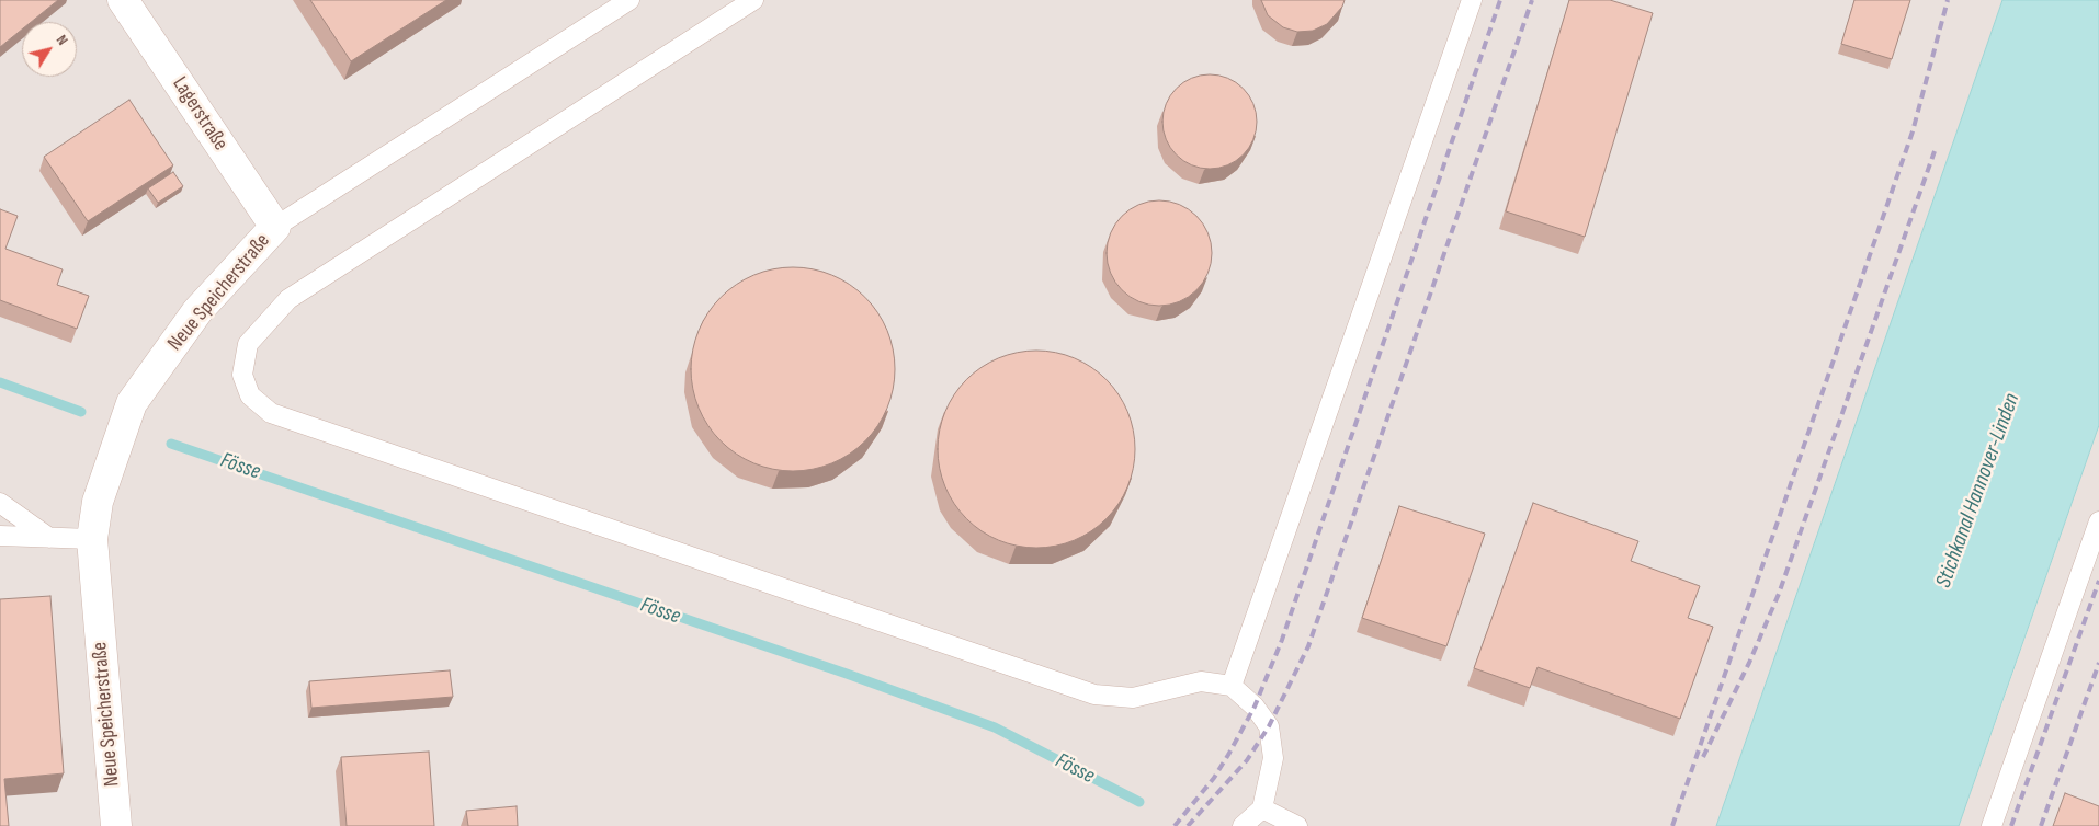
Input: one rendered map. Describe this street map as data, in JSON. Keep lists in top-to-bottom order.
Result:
{
  "streets": {
    "street": ["Lagerstraße", "Neue Speicherstraße"]
  },
  "crossings": [
    ["Lagerstraße", "Neue Speicherstraße"]
  ],
  "water": ["Fösse", "Stichkanal Hannover-Linden"],
  "north": "top right"
}
